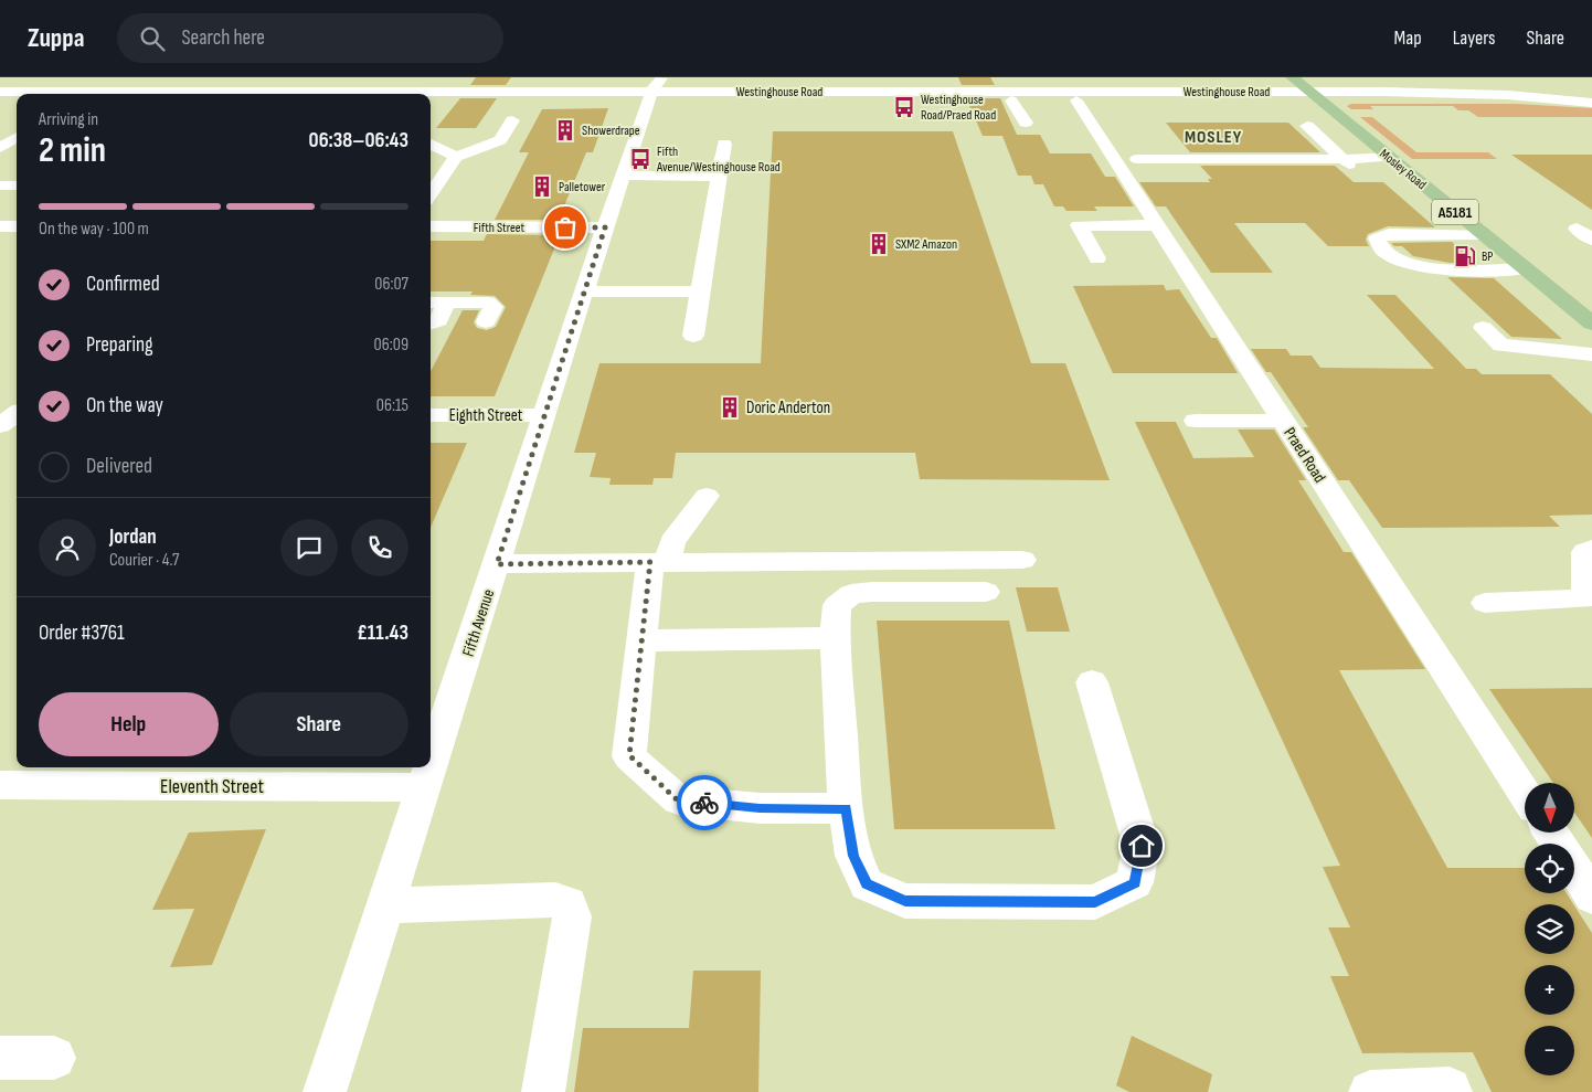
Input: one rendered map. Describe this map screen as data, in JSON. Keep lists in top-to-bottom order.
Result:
{
  "streets": {
    "main road": ["Mosley Road", "A5181"],
    "street": [
      "Westinghouse Road",
      "Fifth Street",
      "Eighth Street",
      "Praed Road",
      "Fifth Avenue",
      "Eleventh Street"
    ]
  },
  "crossings": [
    ["Westinghouse Road", "Mosley Road"],
    ["Westinghouse Road", "Praed Road"],
    ["Westinghouse Road", "Fifth Avenue"],
    ["Fifth Street", "Fifth Avenue"],
    ["Eighth Street", "Fifth Avenue"],
    ["Fifth Avenue", "Eleventh Street"]
  ],
  "districts": ["MOSLEY"],
  "places": {
    "bus stop": ["Westinghouse Road/Praed Road", "Fifth Avenue/Westinghouse Road"],
    "building": [
      "Showerdrape",
      "Palletower",
      "SXM2 Amazon",
      "Doric Anderton"
    ],
    "fuel station": ["BP"]
  },
  "north": "bottom",
  "page": {
    "header": "Zuppa",
    "search": "Search here",
    "nav": ["Map", "Layers", "Share"],
    "heading": ["2 min", "Arriving in", "06:38–06:43"],
    "panel": [
      "Jordan",
      "Courier · 4.7",
      "Order #3761",
      "£11.43"
    ],
    "bar": "On the way · 100 m",
    "list": [
      ["Confirmed", "06:07"],
      ["Preparing", "06:09"],
      ["On the way", "06:15"],
      "Delivered"
    ],
    "buttons": ["Help", "Share"],
    "map_buttons": ["+", "−"]
  }
}
